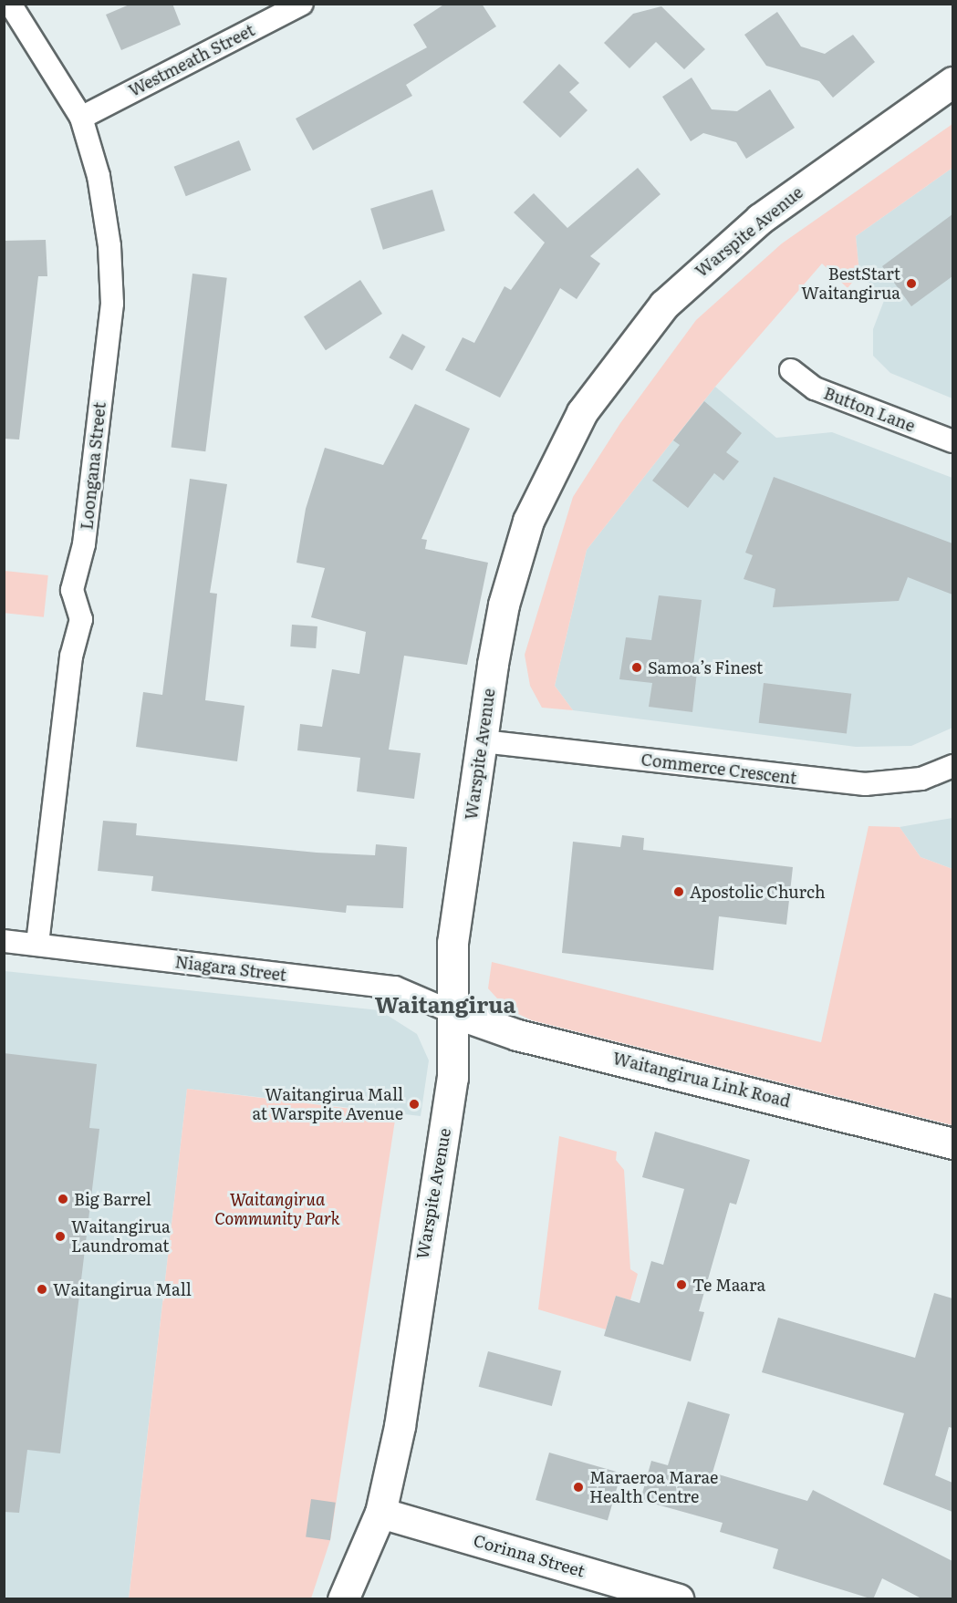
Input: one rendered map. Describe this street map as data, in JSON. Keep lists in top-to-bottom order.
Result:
{
  "streets": {
    "main road": ["Warspite Avenue", "Waitangirua Link Road", "Corinna Street"],
    "street": [
      "Westmeath Street",
      "Button Lane",
      "Loongana Street",
      "Commerce Crescent",
      "Niagara Street"
    ]
  },
  "crossings": [
    ["Westmeath Street", "Loongana Street"],
    ["Warspite Avenue", "Commerce Crescent"],
    ["Warspite Avenue", "Niagara Street"],
    ["Warspite Avenue", "Waitangirua Link Road"],
    ["Warspite Avenue", "Corinna Street"],
    ["Loongana Street", "Niagara Street"],
    ["Niagara Street", "Waitangirua Link Road"]
  ],
  "districts": ["Waitangirua"],
  "parks": ["Waitangirua Community Park"],
  "places": [
    "BestStart Waitangirua",
    "Samoa’s Finest",
    "Apostolic Church",
    "Waitangirua Mall at Warspite Avenue",
    "Big Barrel",
    "Waitangirua Laundromat",
    "Te Maara",
    "Waitangirua Mall",
    "Maraeroa Marae Health Centre"
  ]
}
